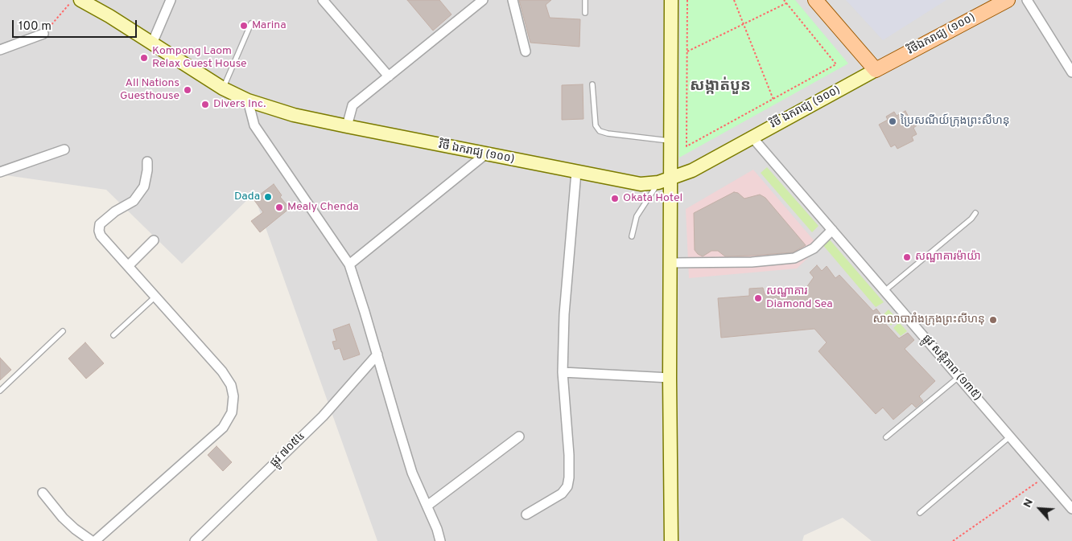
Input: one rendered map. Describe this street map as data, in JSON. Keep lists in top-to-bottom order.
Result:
{
  "streets": {
    "main road": ["វិថីឯករាជ្យ (១០០)"],
    "street": ["វិថី ឯករាជ្យ (១០០)", "ផ្លូវ សន្តិភាព (១៣៥)", "ផ្លូវ ៧០៥៤"]
  },
  "crossings": [
    ["វិថីឯករាជ្យ (១០០)", "វិថី ឯករាជ្យ (១០០)"],
    ["វិថី ឯករាជ្យ (១០០)", "ផ្លូវ សន្តិភាព (១៣៥)"]
  ],
  "districts": ["សង្កាត់បួន"],
  "places": [
    "Marina",
    "Kompong Laom Relax Guest House",
    "All Nations Guesthouse",
    "Divers Inc.",
    "ប្រៃសណីយ៍ក្រុងព្រះសីហនុ",
    "Dada",
    "Okata Hotel",
    "Mealy Chenda",
    "សណ្ឋាគារម៉ាយ៉ា",
    "សណ្ឋាគារ Diamond Sea",
    "សាលាបារាំងក្រុងព្រះសីហនុ"
  ],
  "scale_bar": "100 m",
  "north": "top left"
}
